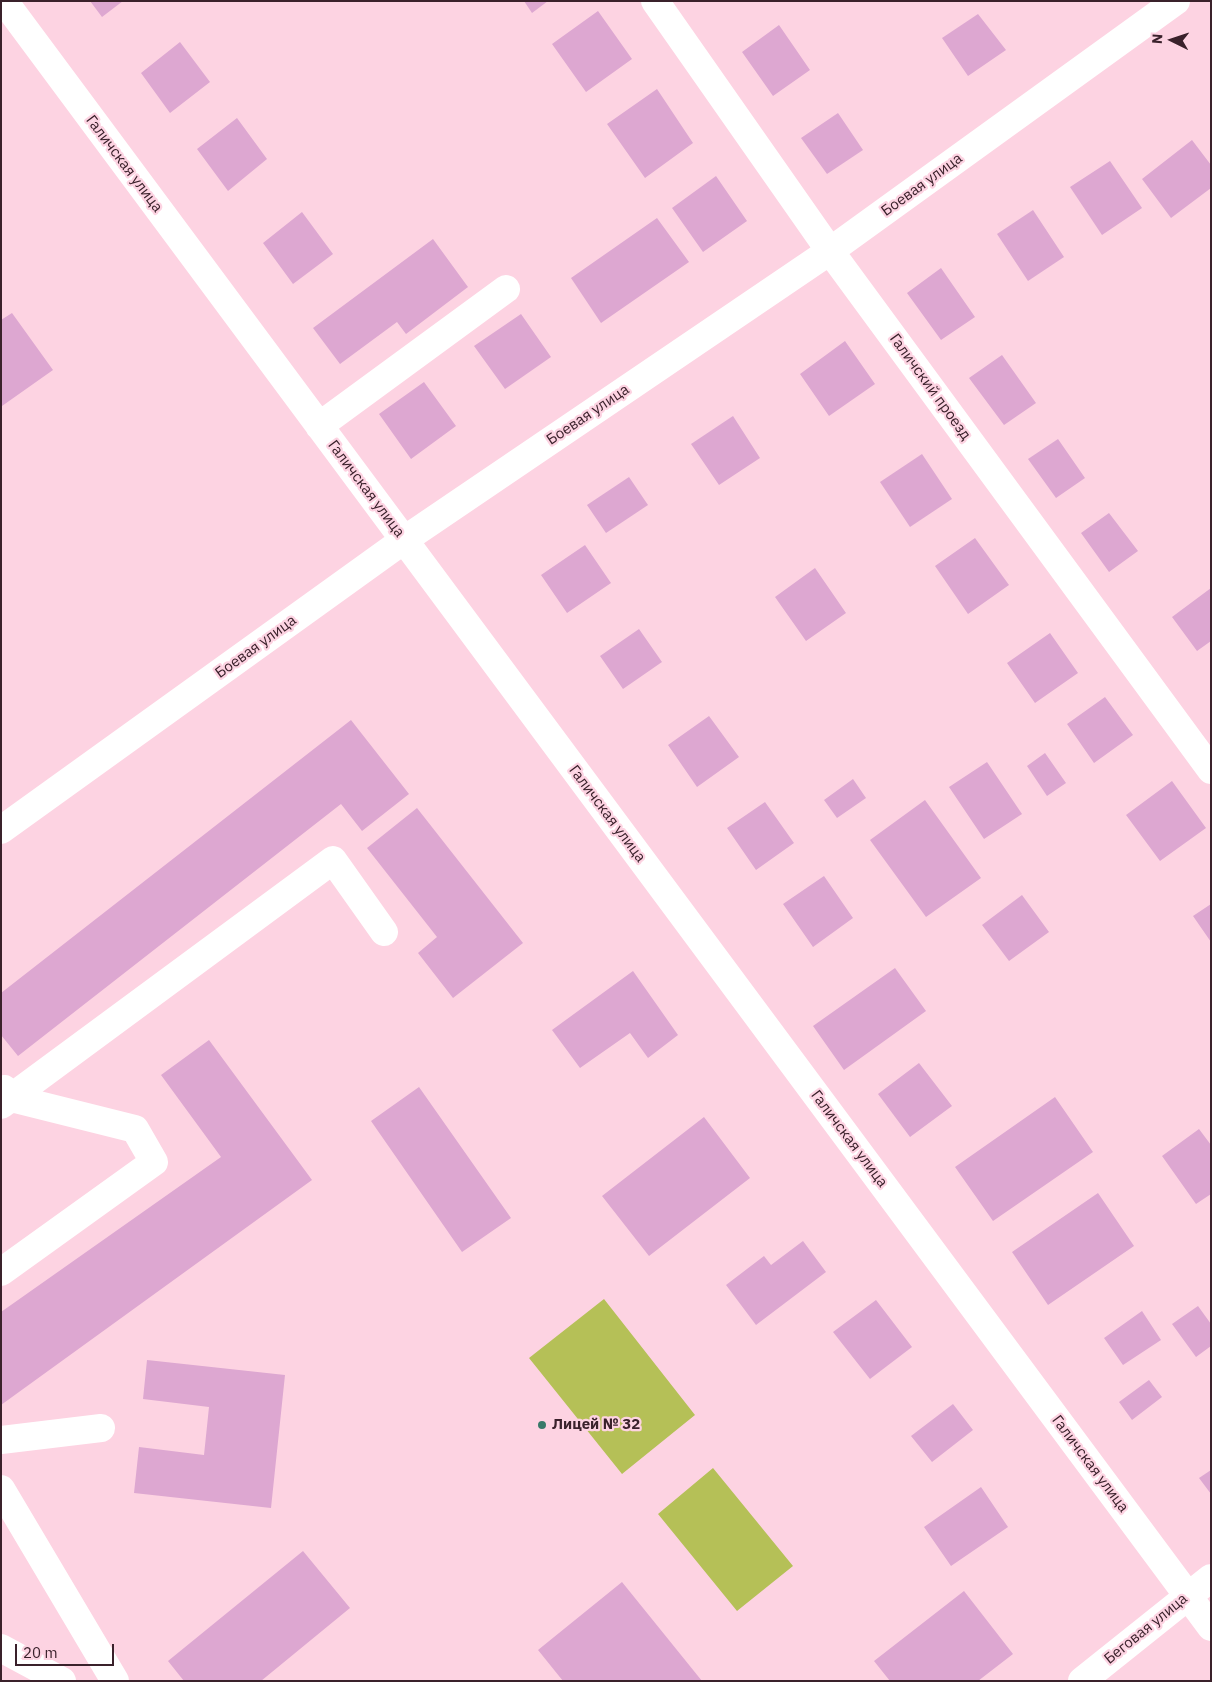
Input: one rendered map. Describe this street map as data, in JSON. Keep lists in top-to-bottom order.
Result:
{
  "streets": {
    "street": [
      "Галичская улица",
      "Боевая улица",
      "Галичский проезд",
      "Беговая улица"
    ]
  },
  "crossings": [
    ["Галичская улица", "Боевая улица"],
    ["Галичская улица", "Беговая улица"],
    ["Боевая улица", "Галичский проезд"]
  ],
  "places": ["Лицей № 32"],
  "scale_bar": "20 m",
  "north": "left"
}
